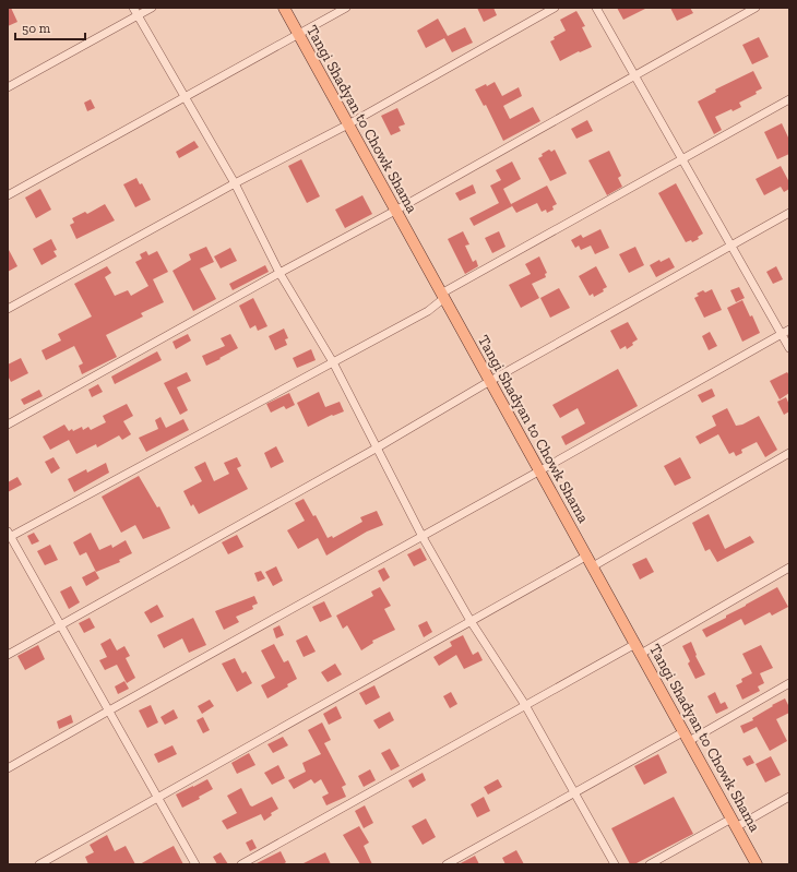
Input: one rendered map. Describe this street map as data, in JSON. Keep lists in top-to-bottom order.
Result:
{
  "streets": {
    "main road": ["Tangi Shadyan to Chowk Shama"]
  },
  "scale_bar": "50 m"
}
